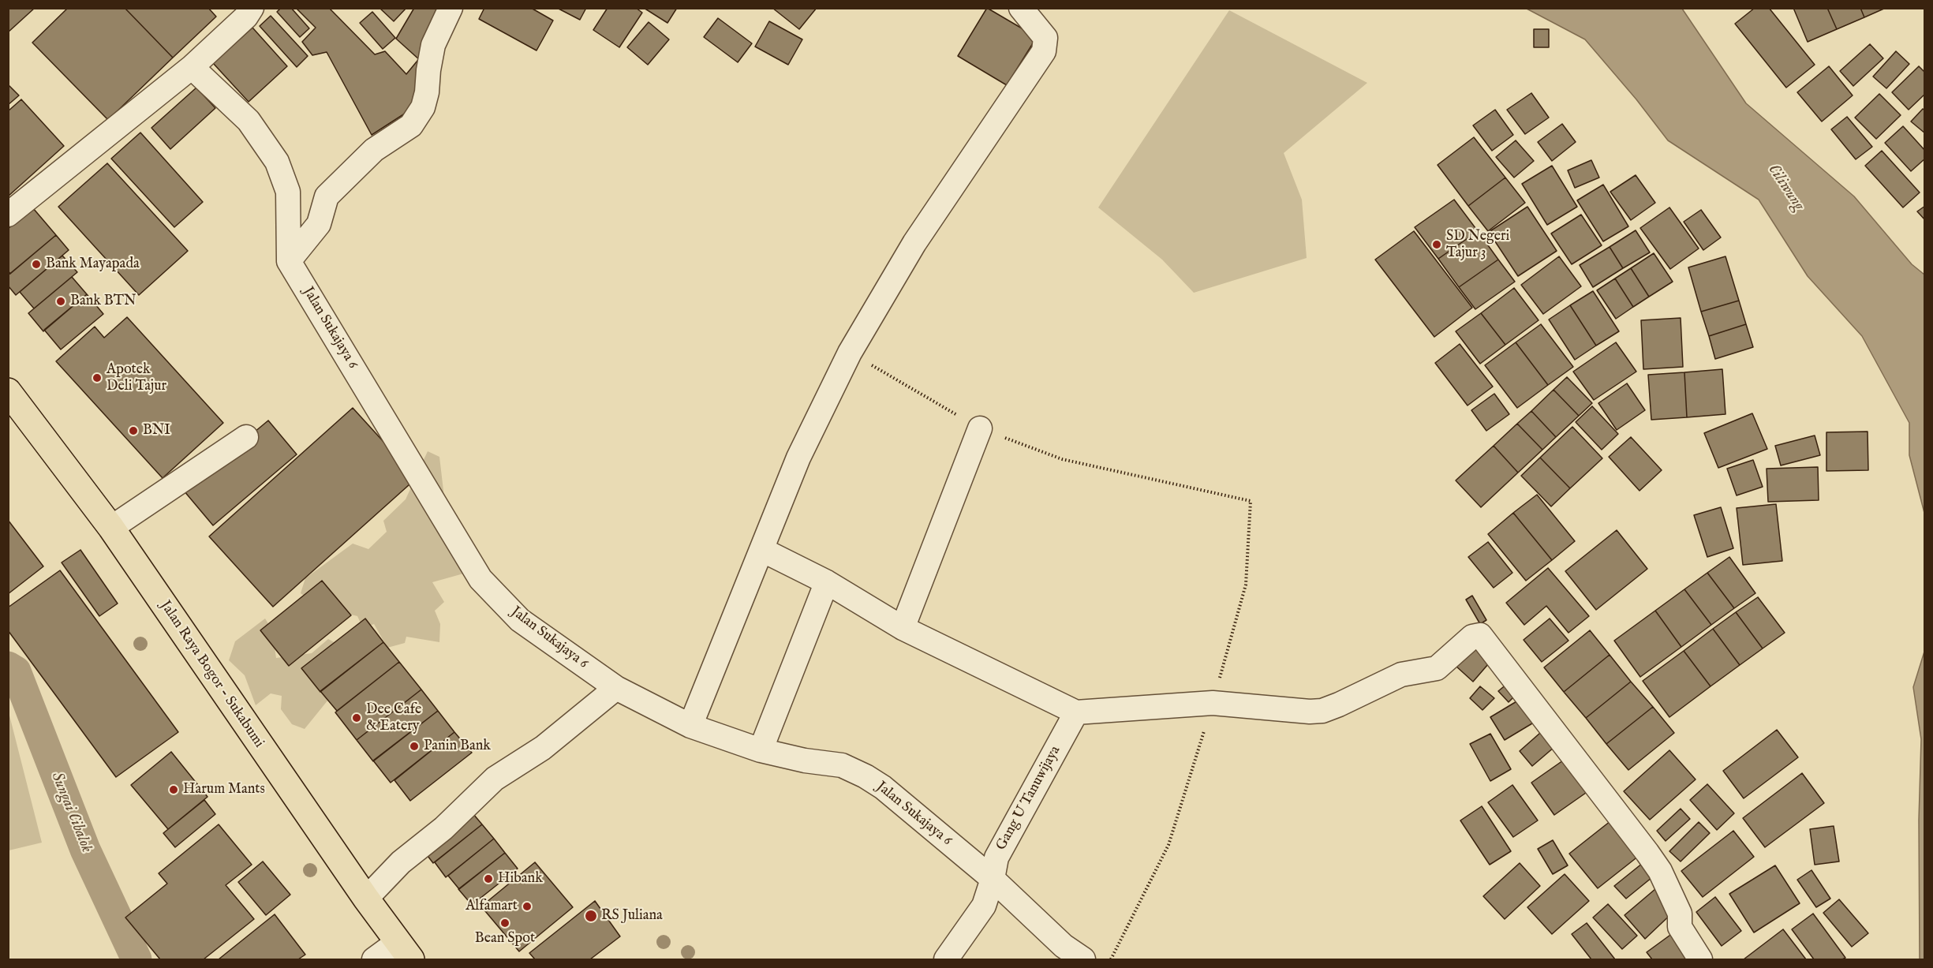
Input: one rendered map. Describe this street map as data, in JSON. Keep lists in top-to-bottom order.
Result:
{
  "streets": {
    "highway": ["Jalan Raya Bogor - Sukabumi"],
    "street": ["Jalan Sukajaya 6", "Gang U Tanuwijaya"]
  },
  "crossings": [
    ["Jalan Sukajaya 6", "Gang U Tanuwijaya"]
  ],
  "water": ["Ciliwung", "Sungai Cibalok"],
  "places": [
    "SD Negeri Tajur 3",
    "Bank Mayapada",
    "Bank BTN",
    "Apotek Deli Tajur",
    "BNI",
    "Dee Cafe & Eatery",
    "Panin Bank",
    "Harum Mants",
    "Hibank",
    "Alfamart",
    "RS Juliana",
    "Bean Spot"
  ]
}
